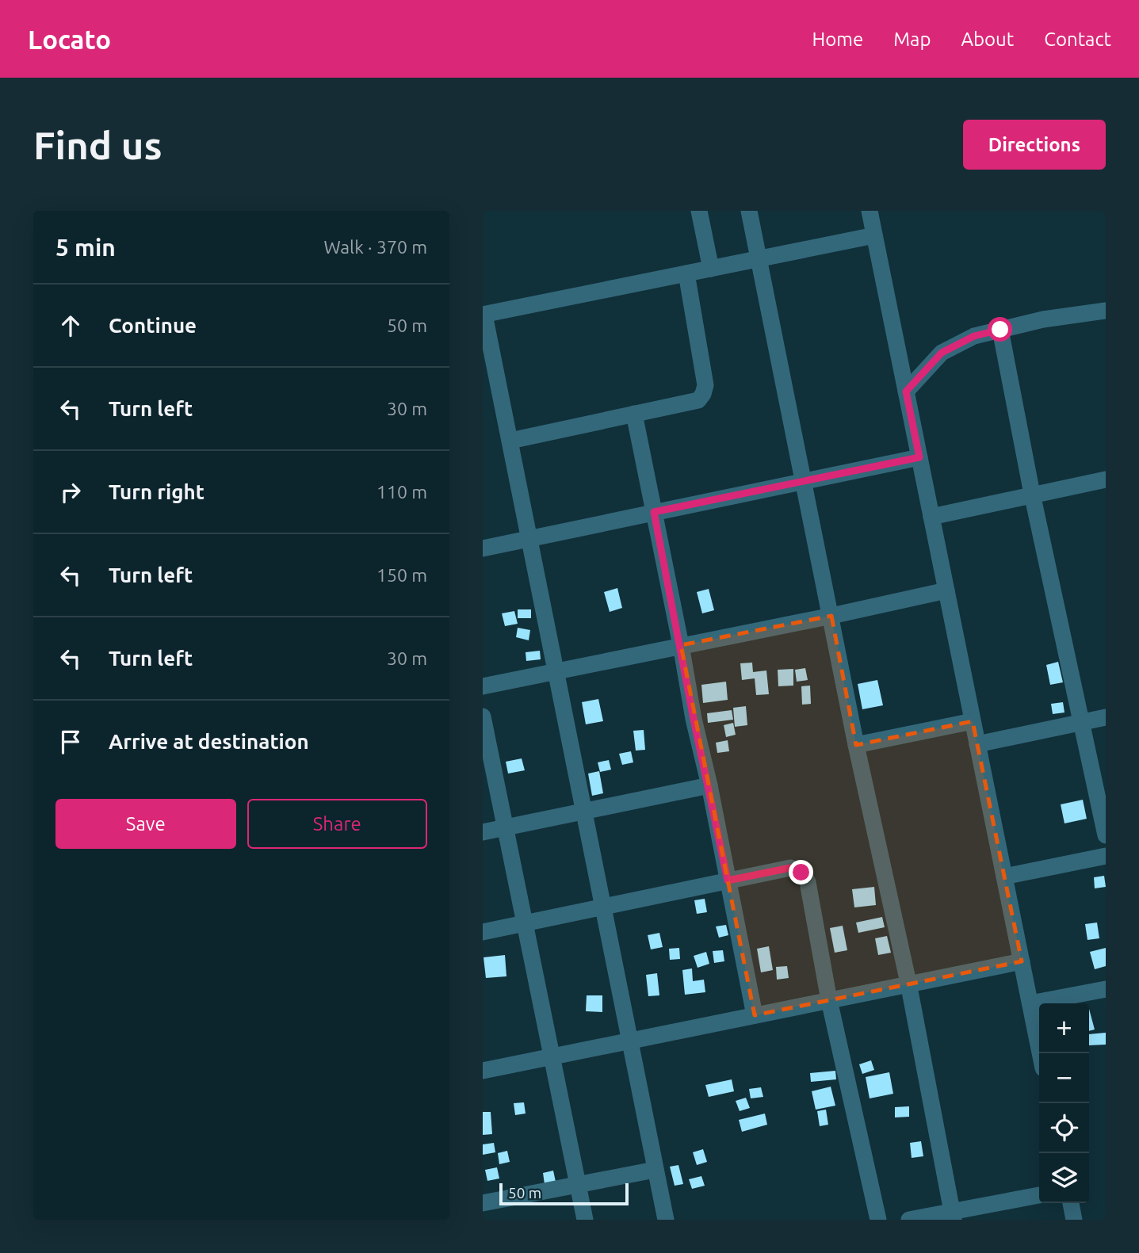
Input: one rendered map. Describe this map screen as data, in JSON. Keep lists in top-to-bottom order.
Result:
{
  "scale_bar": "50 m",
  "page": {
    "header": "Locato",
    "nav": [
      "Home",
      "Map",
      "About",
      "Contact"
    ],
    "buttons": [
      "Directions",
      ["Save", "Share"]
    ],
    "title": "Find us",
    "heading": ["5 min", "Walk · 370 m"],
    "list": [
      ["Continue", "50 m"],
      ["Turn left", "30 m"],
      ["Turn right", "110 m"],
      ["Turn left", "150 m"],
      ["Turn left", "30 m"],
      "Arrive at destination"
    ],
    "map_buttons": ["+", "−"],
    "scale": "50 m"
  }
}
